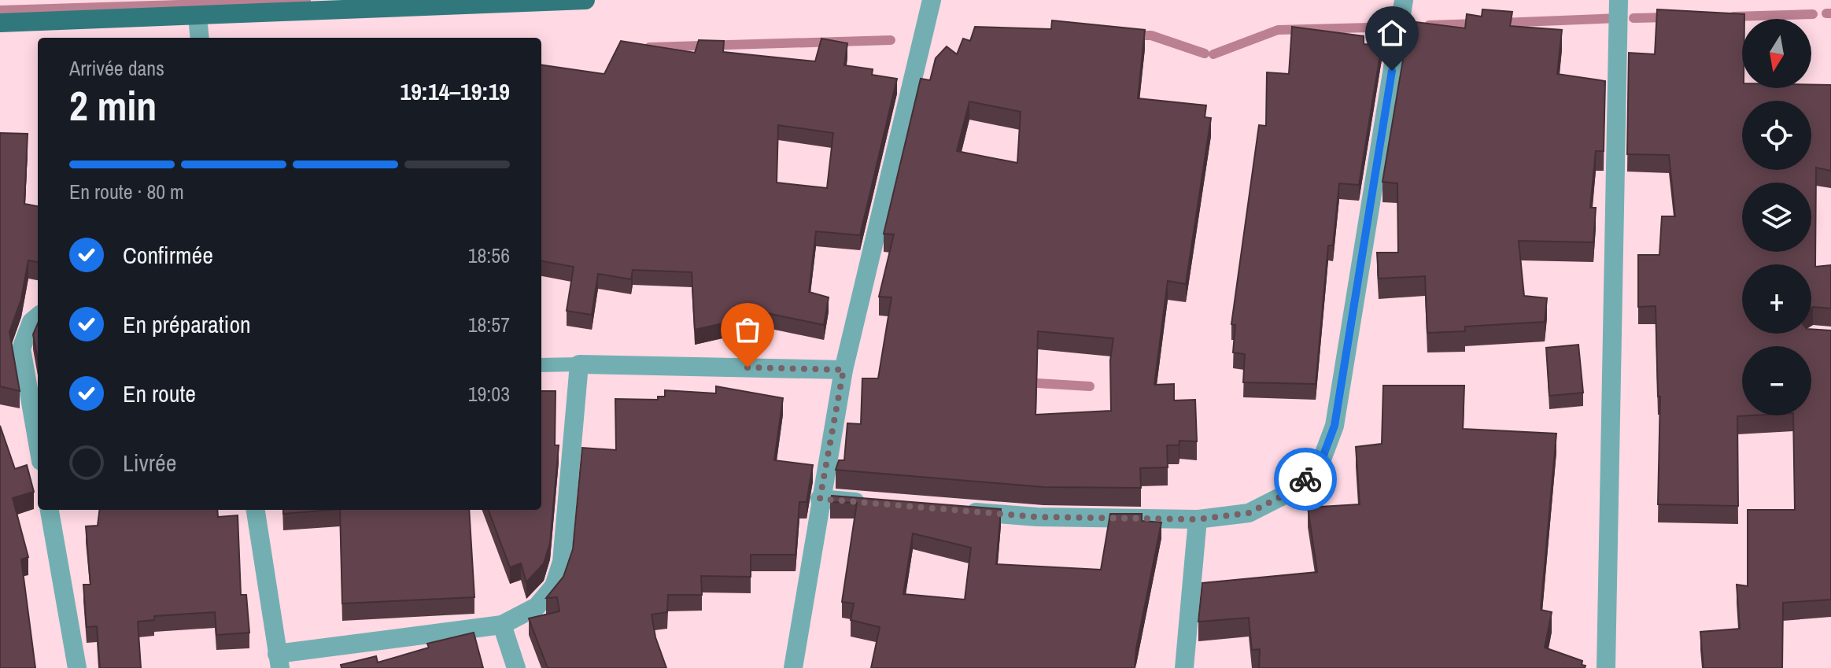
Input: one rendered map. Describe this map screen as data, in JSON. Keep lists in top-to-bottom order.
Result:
{
  "north": "bottom",
  "page": {
    "map_buttons": ["+", "−"],
    "heading": ["2 min", "Arrivée dans", "19:14–19:19"],
    "bar": "En route · 80 m",
    "list": [
      ["Confirmée", "18:56"],
      ["En préparation", "18:57"],
      ["En route", "19:03"],
      "Livrée"
    ]
  }
}
